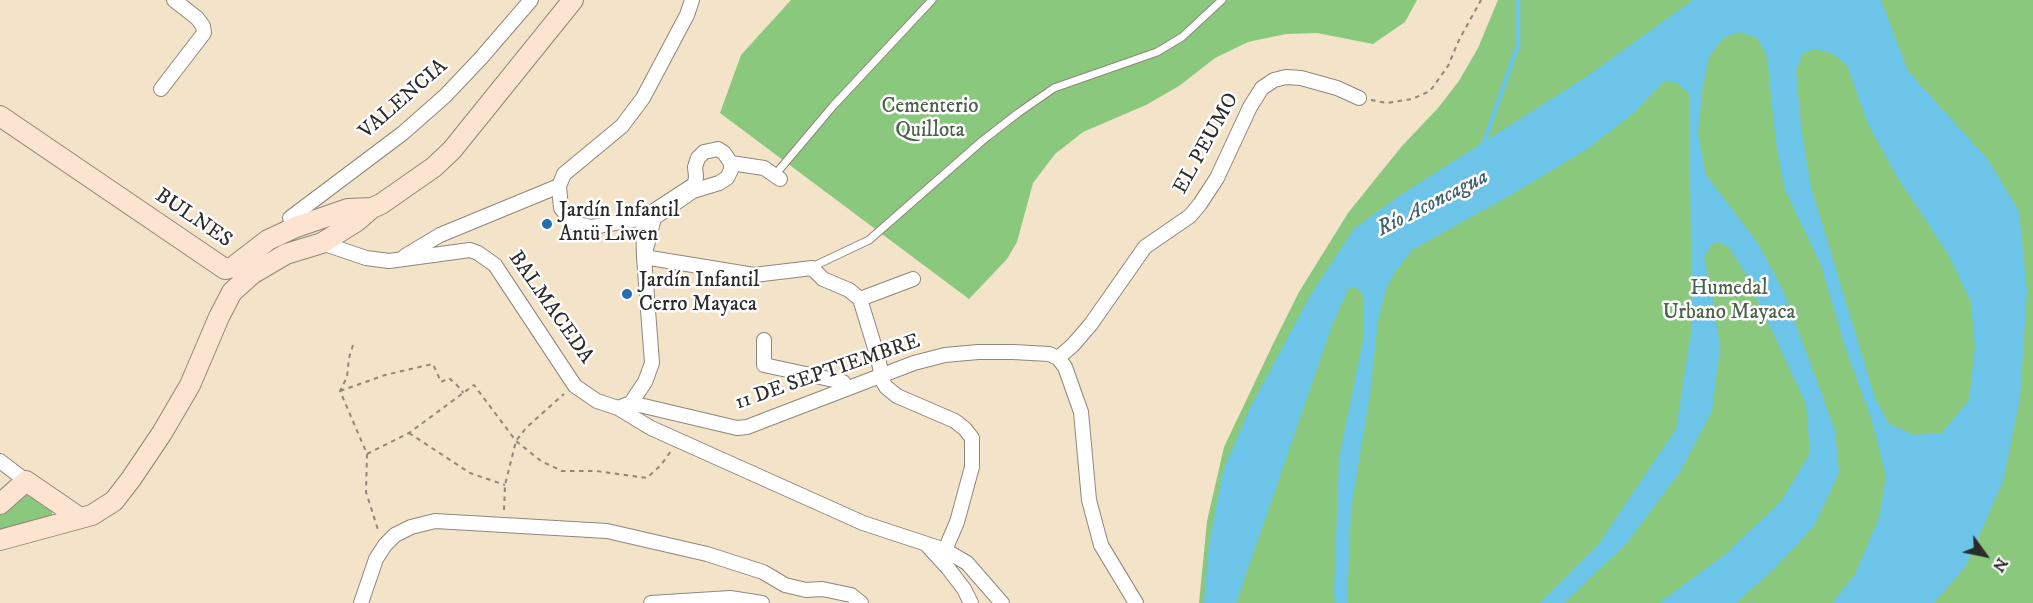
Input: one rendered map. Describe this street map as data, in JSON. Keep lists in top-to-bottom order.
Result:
{
  "streets": {
    "street": [
      "VALENCIA",
      "EL PEUMO",
      "BULNES",
      "BALMACEDA",
      "11 DE SEPTIEMBRE"
    ]
  },
  "crossings": [
    ["EL PEUMO", "11 DE SEPTIEMBRE"],
    ["BALMACEDA", "11 DE SEPTIEMBRE"]
  ],
  "water": ["Río Aconcagua"],
  "parks": ["Cementerio Quillota", "Humedal Urbano Mayaca"],
  "places": ["Jardín Infantil Antü Liwen", "Jardín Infantil Cerro Mayaca"],
  "north": "bottom right"
}
